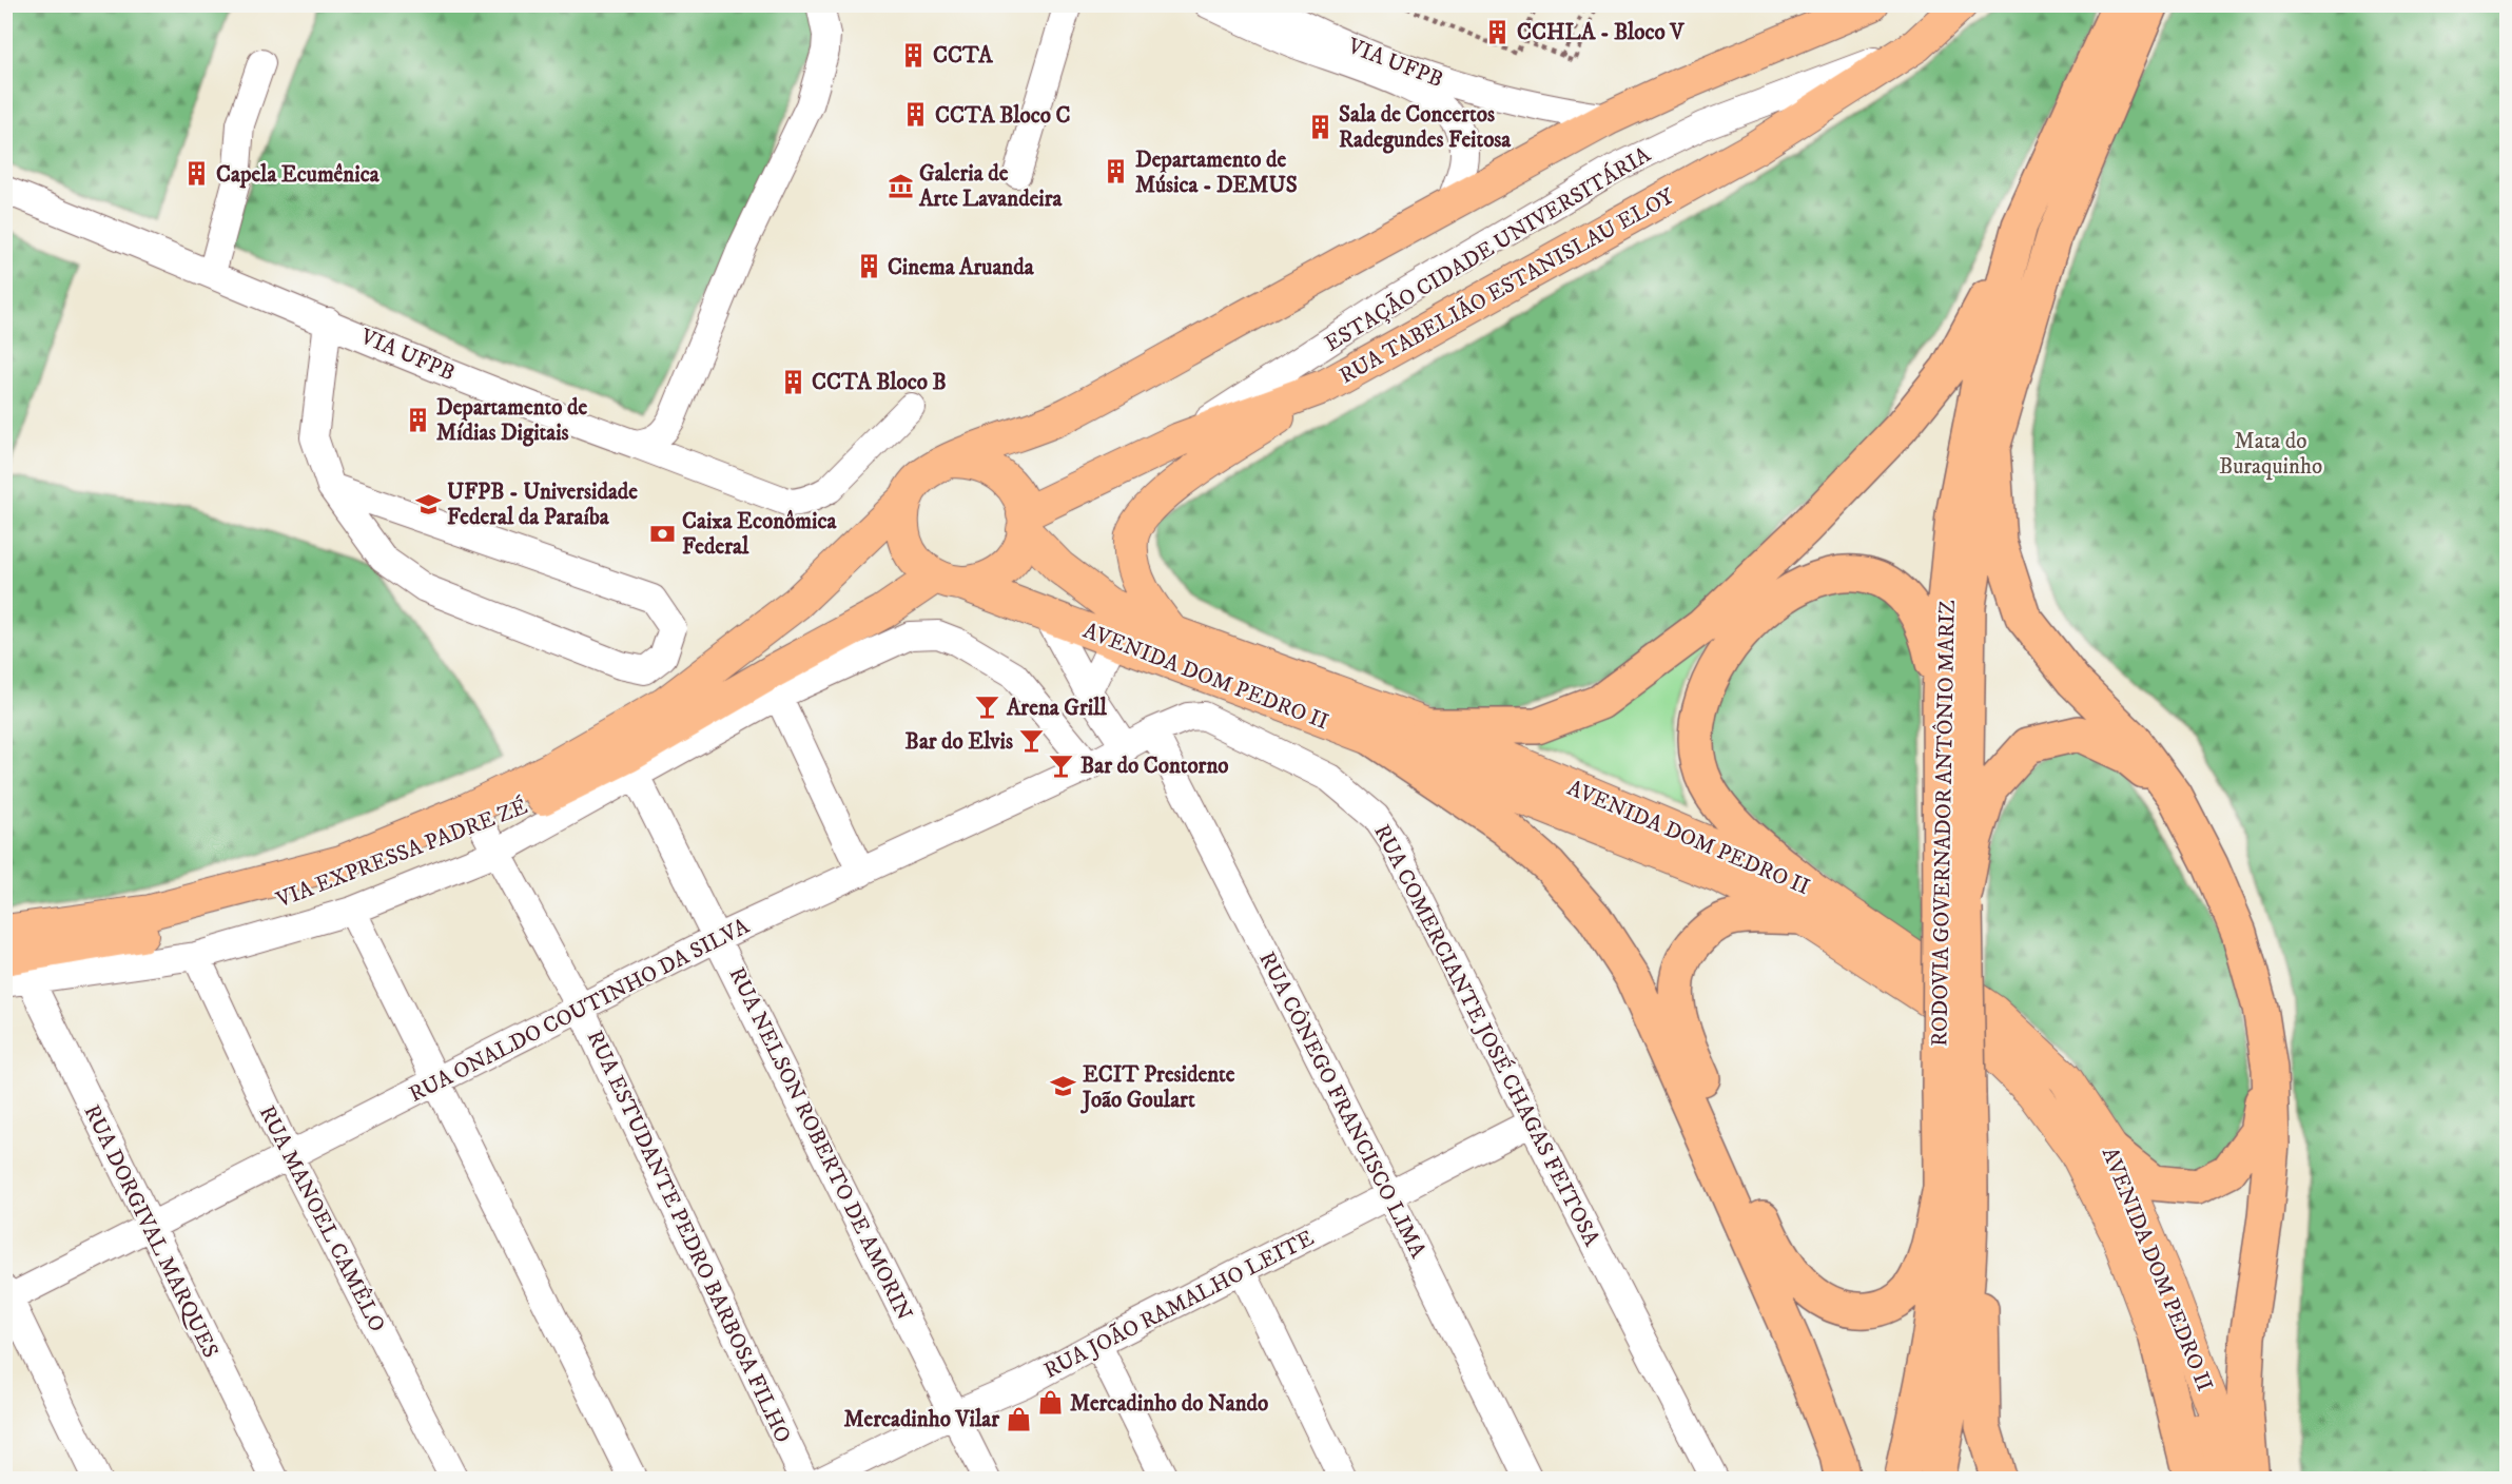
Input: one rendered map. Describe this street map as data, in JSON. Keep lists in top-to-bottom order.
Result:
{
  "streets": {
    "highway": ["RODOVIA GOVERNADOR ANTÔNIO MARIZ"],
    "main road": ["RUA TABELIÃO ESTANISLAU ELOY", "AVENIDA DOM PEDRO II", "VIA EXPRESSA PADRE ZÉ"],
    "street": [
      "VIA UFPB",
      "ESTAÇÃO CIDADE UNIVERSITÁRIA",
      "RUA ONALDO COUTINHO DA SILVA",
      "RUA COMERCIANTE JOSÉ CHAGAS FEITOSA",
      "RUA CÔNEGO FRANCISCO LIMA",
      "RUA NELSON ROBERTO DE AMORIN",
      "RUA MANOEL CAMÊLO",
      "RUA DORGIVAL MARQUES",
      "RUA ESTUDANTE PEDRO BARBOSA FILHO",
      "RUA JOÃO RAMALHO LEITE"
    ]
  },
  "crossings": [
    ["ESTAÇÃO CIDADE UNIVERSITÁRIA", "RUA TABELIÃO ESTANISLAU ELOY"],
    ["RUA TABELIÃO ESTANISLAU ELOY", "AVENIDA DOM PEDRO II"],
    ["RUA TABELIÃO ESTANISLAU ELOY", "VIA EXPRESSA PADRE ZÉ"],
    ["AVENIDA DOM PEDRO II", "VIA EXPRESSA PADRE ZÉ"],
    ["VIA EXPRESSA PADRE ZÉ", "RUA ESTUDANTE PEDRO BARBOSA FILHO"],
    ["RUA ONALDO COUTINHO DA SILVA", "RUA COMERCIANTE JOSÉ CHAGAS FEITOSA"],
    ["RUA ONALDO COUTINHO DA SILVA", "RUA CÔNEGO FRANCISCO LIMA"],
    ["RUA ONALDO COUTINHO DA SILVA", "RUA NELSON ROBERTO DE AMORIN"],
    ["RUA ONALDO COUTINHO DA SILVA", "RUA MANOEL CAMÊLO"],
    ["RUA ONALDO COUTINHO DA SILVA", "RUA DORGIVAL MARQUES"],
    ["RUA ONALDO COUTINHO DA SILVA", "RUA ESTUDANTE PEDRO BARBOSA FILHO"],
    ["RUA COMERCIANTE JOSÉ CHAGAS FEITOSA", "RUA CÔNEGO FRANCISCO LIMA"],
    ["RUA COMERCIANTE JOSÉ CHAGAS FEITOSA", "RUA JOÃO RAMALHO LEITE"],
    ["RUA CÔNEGO FRANCISCO LIMA", "RUA JOÃO RAMALHO LEITE"],
    ["RUA NELSON ROBERTO DE AMORIN", "RUA JOÃO RAMALHO LEITE"]
  ],
  "parks": ["Mata do Buraquinho"],
  "places": {
    "building": [
      "CCHLA - Bloco V",
      "CCTA",
      "CCTA Bloco C",
      "Sala de Concertos Radegundes Feitosa",
      "Departamento de Música - DEMUS",
      "Capela Ecumênica",
      "Cinema Aruanda",
      "CCTA Bloco B",
      "Departamento de Mídias Digitais"
    ],
    "museum": ["Galeria de Arte Lavandeira"],
    "school or university": ["UFPB - Universidade Federal da Paraíba", "ECIT Presidente João Goulart"],
    "bank": ["Caixa Econômica Federal"],
    "bar": ["Arena Grill", "Bar do Elvis", "Bar do Contorno"],
    "shop": ["Mercadinho do Nando", "Mercadinho Vilar"]
  }
}
